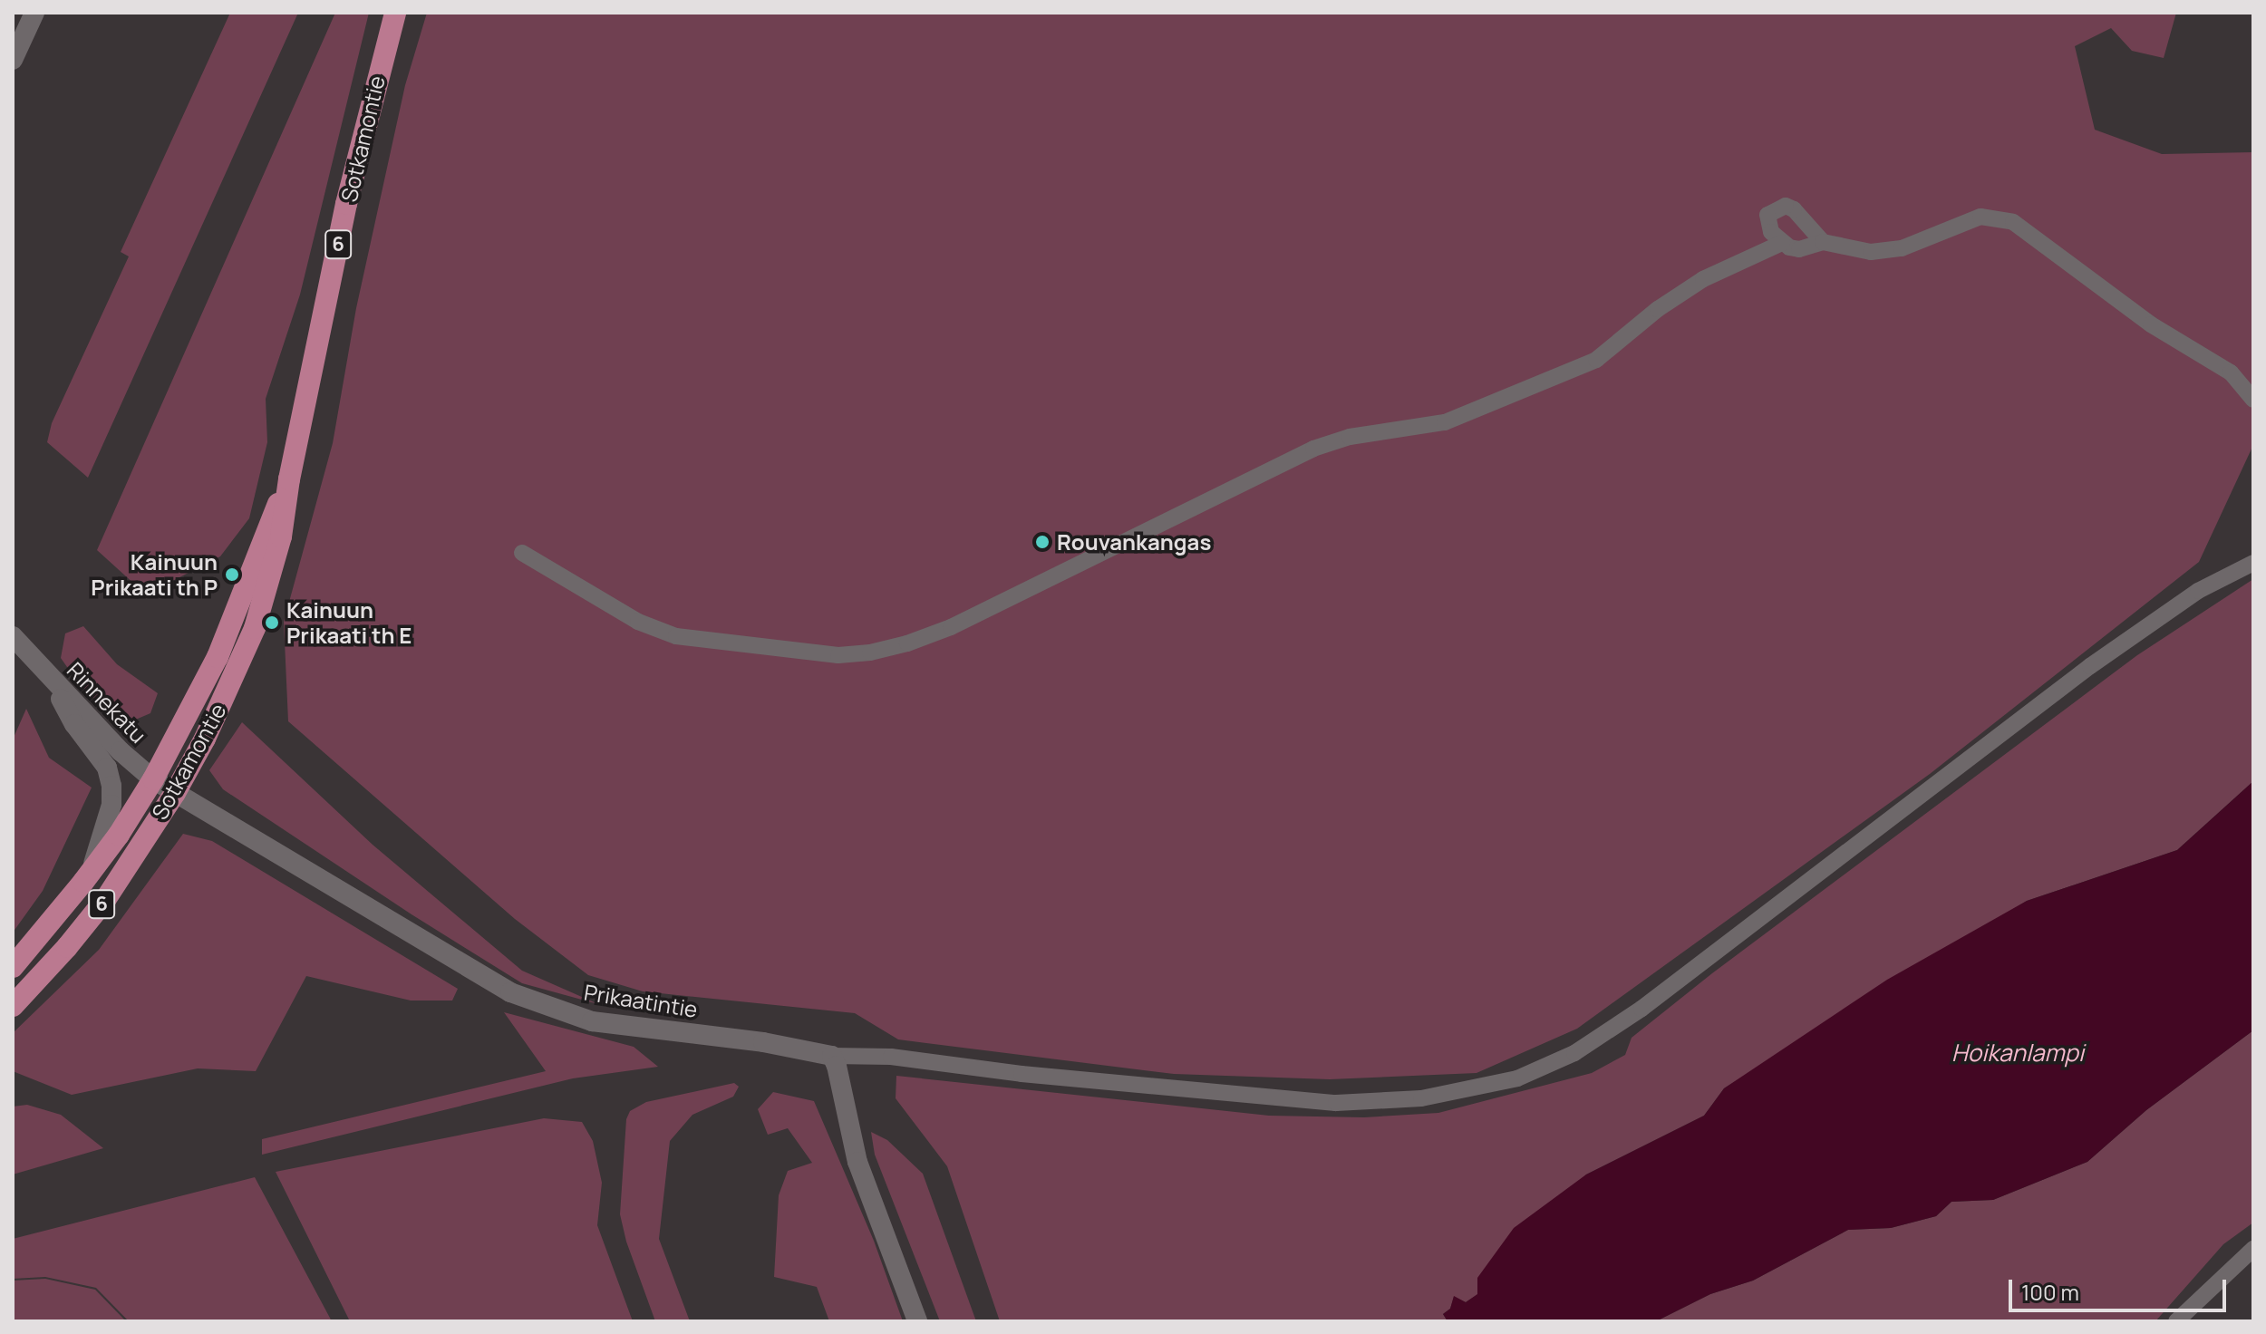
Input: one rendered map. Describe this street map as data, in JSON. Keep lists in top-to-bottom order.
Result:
{
  "streets": {
    "highway": ["Sotkamontie", "6"],
    "street": ["Rinnekatu", "Prikaatintie"]
  },
  "crossings": [
    ["Sotkamontie", "Rinnekatu"],
    ["Sotkamontie", "Prikaatintie"],
    ["Rinnekatu", "Prikaatintie"]
  ],
  "water": ["Hoikanlampi"],
  "places": ["Rouvankangas", "Kainuun Prikaati th P", "Kainuun Prikaati th E"],
  "scale_bar": "100 m"
}
